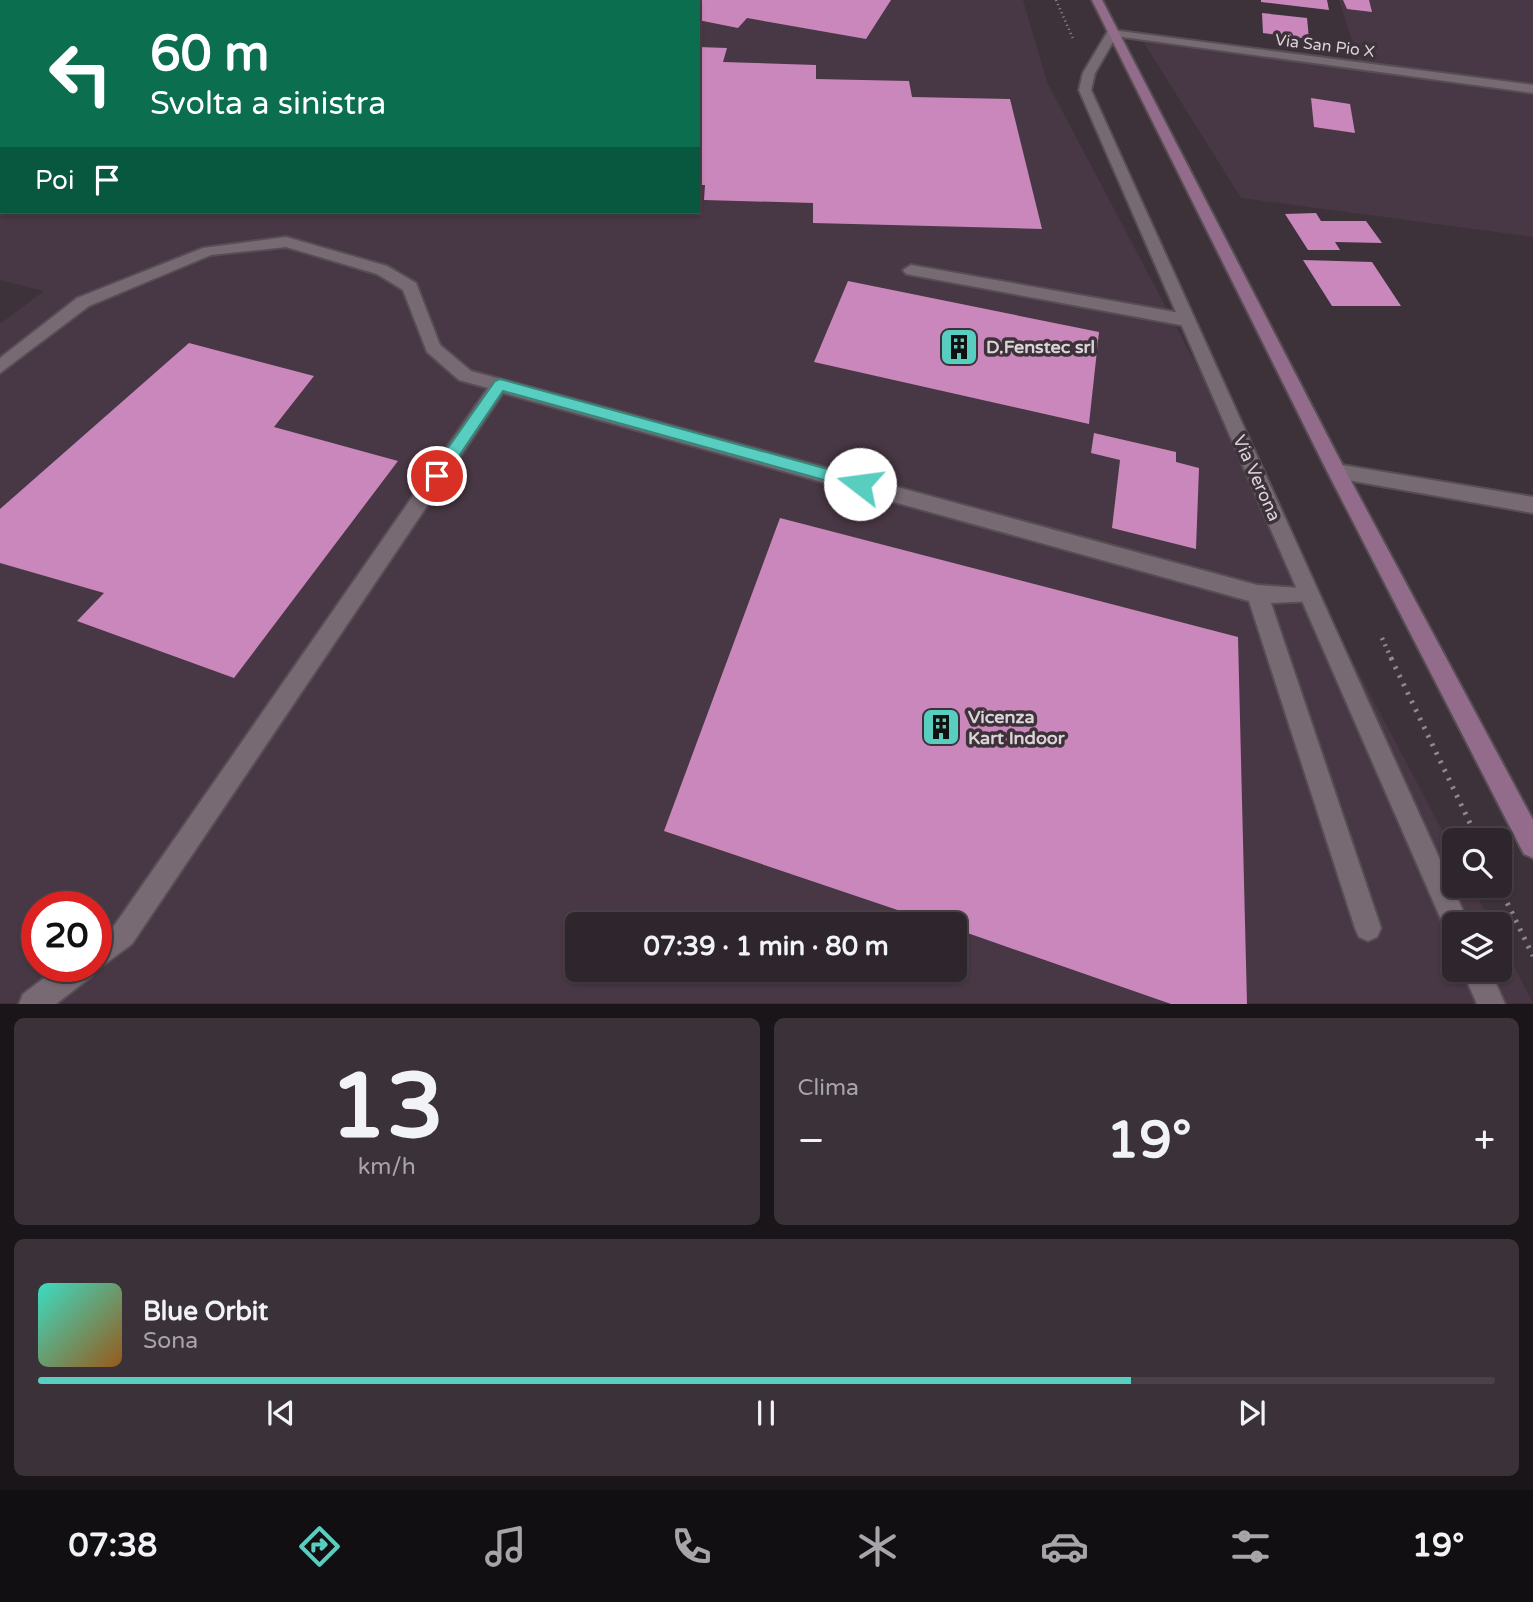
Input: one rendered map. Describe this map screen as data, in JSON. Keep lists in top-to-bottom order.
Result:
{
  "streets": {
    "street": ["Via San Pio X", "Via Verona"]
  },
  "places": {
    "building": ["D.Fenstec srl", "Vicenza Kart Indoor"]
  },
  "page": {
    "turn": ["60 m", "Svolta a sinistra"],
    "then": "Poi",
    "limit": "20",
    "trip": "07:39 · 1 min · 80 m",
    "tile": [
      ["13", "km/h"],
      "Clima"
    ],
    "heat": ["−", "19°", "+"],
    "song": ["Blue Orbit", "Sona"],
    "tabs": ["07:38", "19°"]
  }
}
